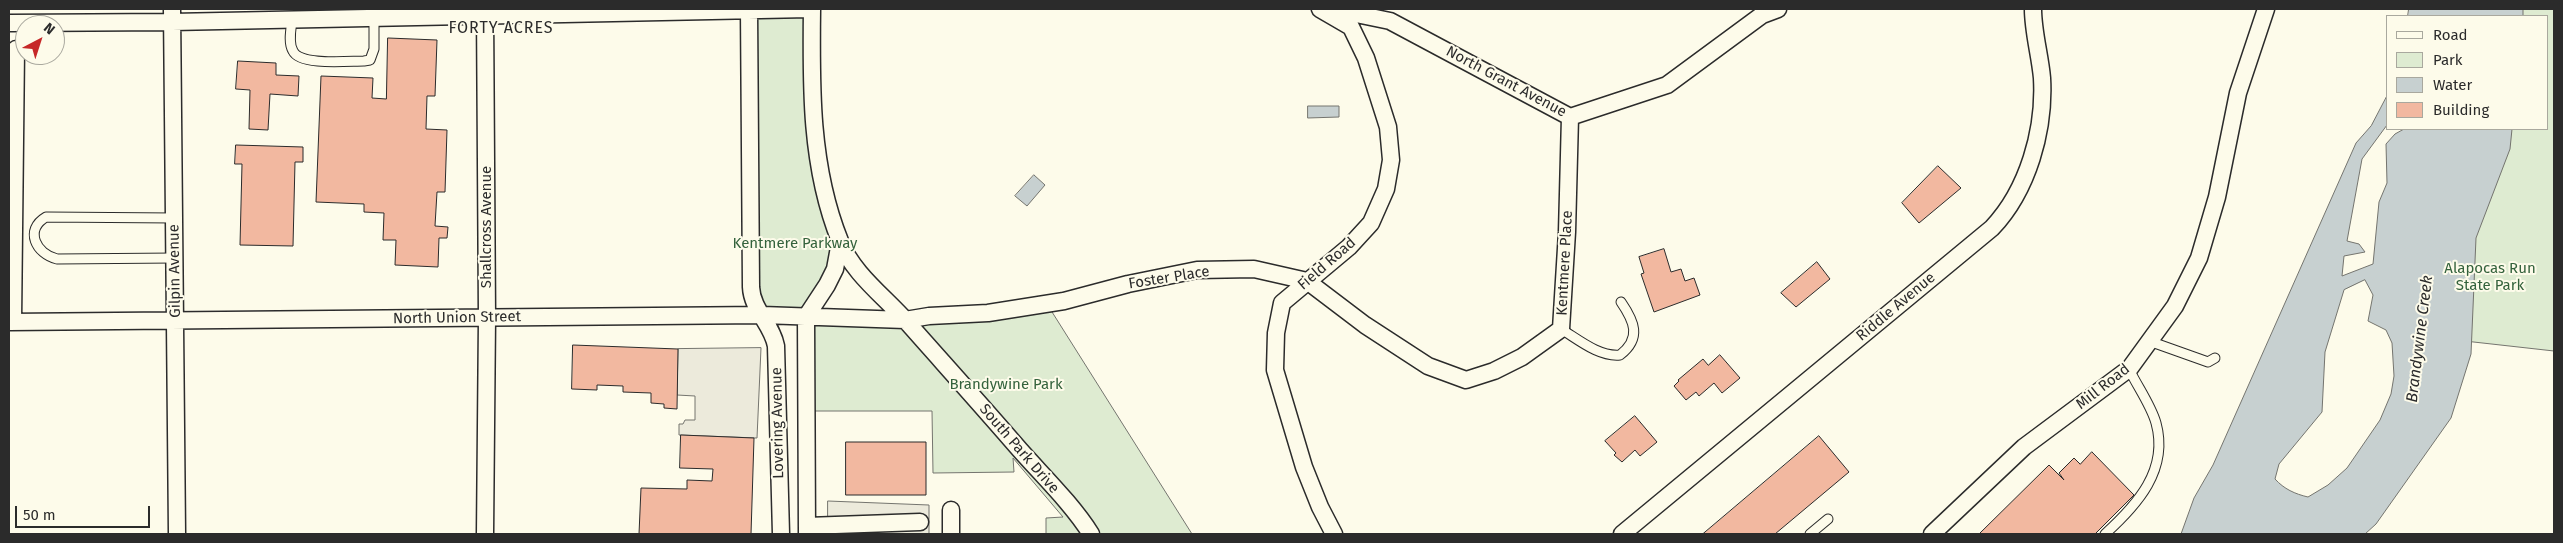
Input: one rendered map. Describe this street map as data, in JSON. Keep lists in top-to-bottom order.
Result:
{
  "streets": {
    "street": [
      "North Grant Avenue",
      "Shallcross Avenue",
      "Kentmere Place",
      "Field Road",
      "Gilpin Avenue",
      "Foster Place",
      "Riddle Avenue",
      "North Union Street",
      "Mill Road",
      "Lovering Avenue",
      "South Park Drive"
    ]
  },
  "crossings": [
    ["North Grant Avenue", "Kentmere Place"],
    ["Shallcross Avenue", "North Union Street"],
    ["Kentmere Place", "Foster Place"],
    ["Field Road", "Foster Place"],
    ["Gilpin Avenue", "North Union Street"],
    ["Foster Place", "North Union Street"],
    ["Foster Place", "South Park Drive"],
    ["North Union Street", "Lovering Avenue"],
    ["North Union Street", "South Park Drive"]
  ],
  "districts": ["FORTY ACRES"],
  "water": ["Brandywine Creek"],
  "parks": ["Kentmere Parkway", "Alapocas Run State Park", "Brandywine Park"],
  "legend": [
    "Road",
    "Park",
    "Water",
    "Building"
  ],
  "scale_bar": "50 m",
  "north": "top right"
}
